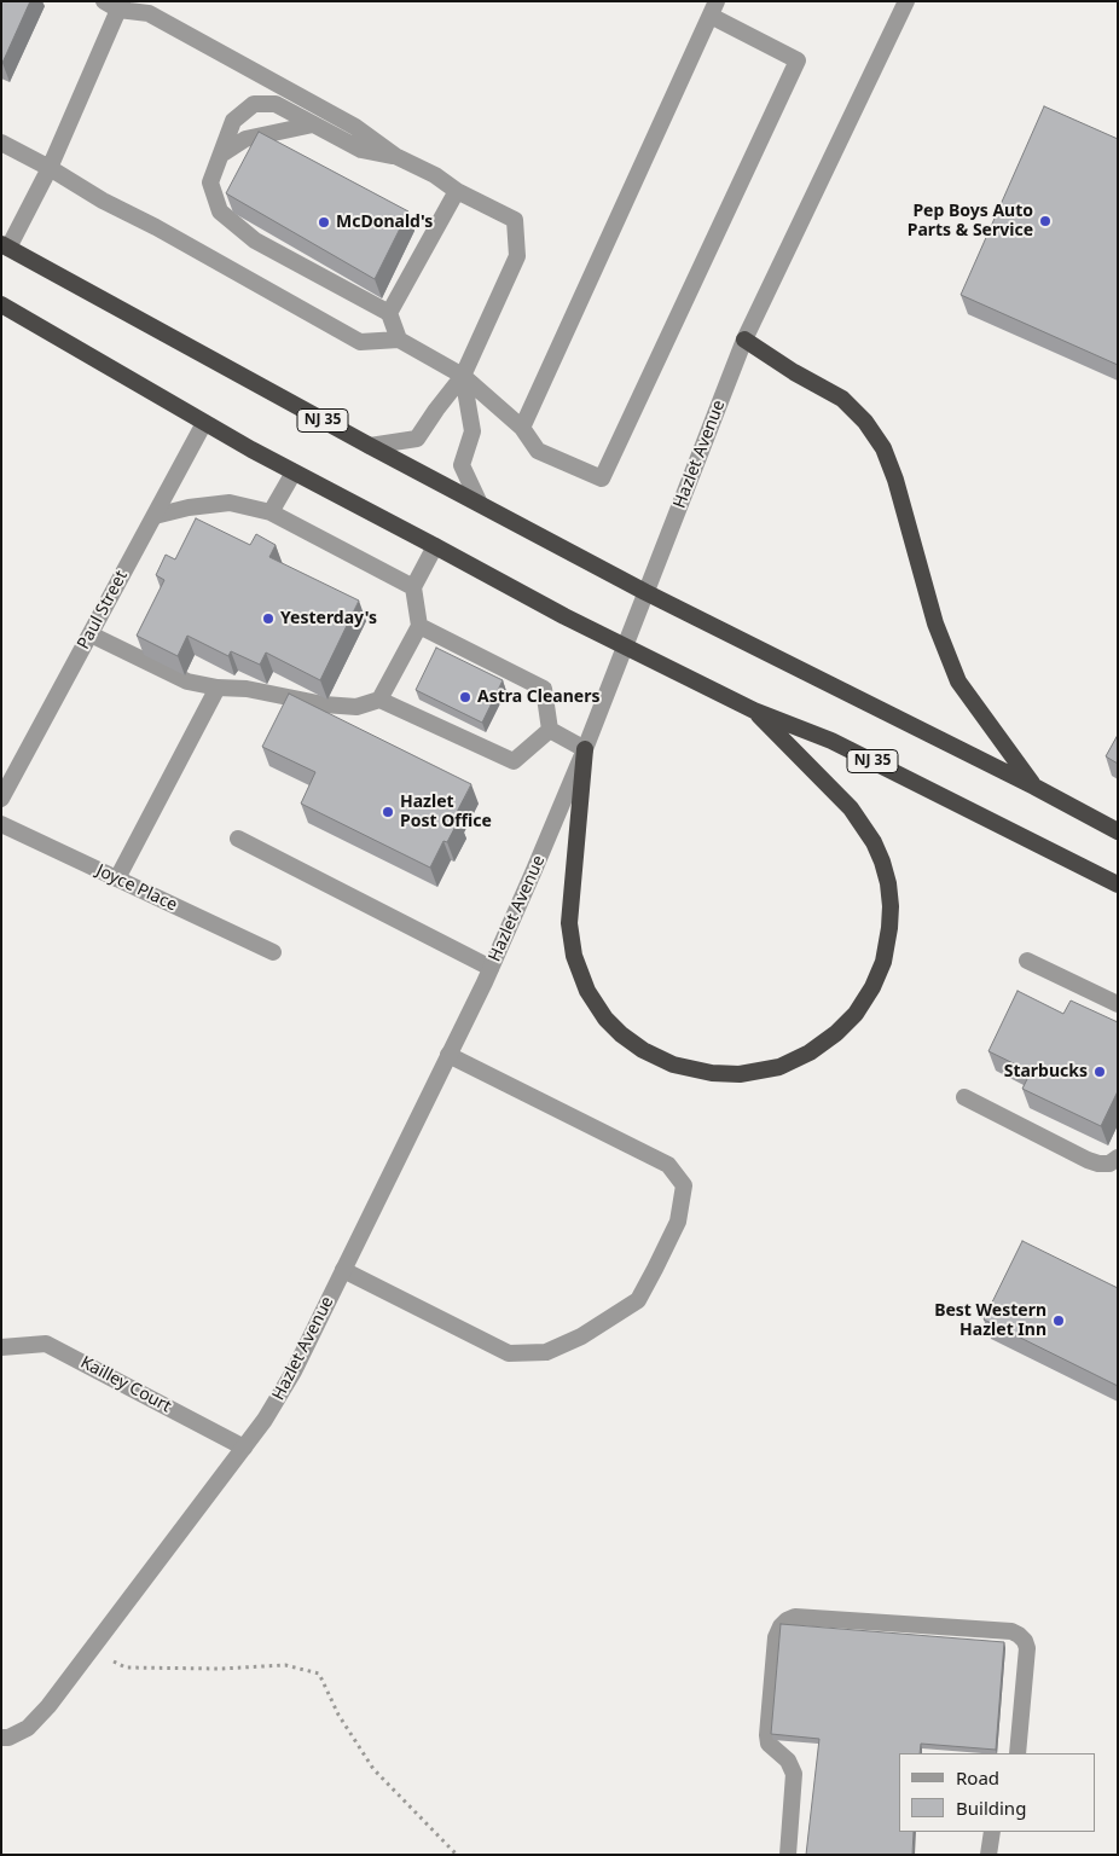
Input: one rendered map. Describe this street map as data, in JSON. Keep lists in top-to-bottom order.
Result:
{
  "streets": {
    "highway": ["NJ 35"],
    "street": [
      "Hazlet Avenue",
      "Paul Street",
      "Joyce Place",
      "Kailley Court"
    ]
  },
  "crossings": [
    ["NJ 35", "Hazlet Avenue"],
    ["NJ 35", "Paul Street"],
    ["Hazlet Avenue", "Kailley Court"]
  ],
  "places": [
    "Pep Boys Auto Parts & Service",
    "McDonald's",
    "Yesterday's",
    "Astra Cleaners",
    "Hazlet Post Office",
    "Starbucks",
    "Best Western Hazlet Inn"
  ],
  "legend": ["Road", "Building"]
}
